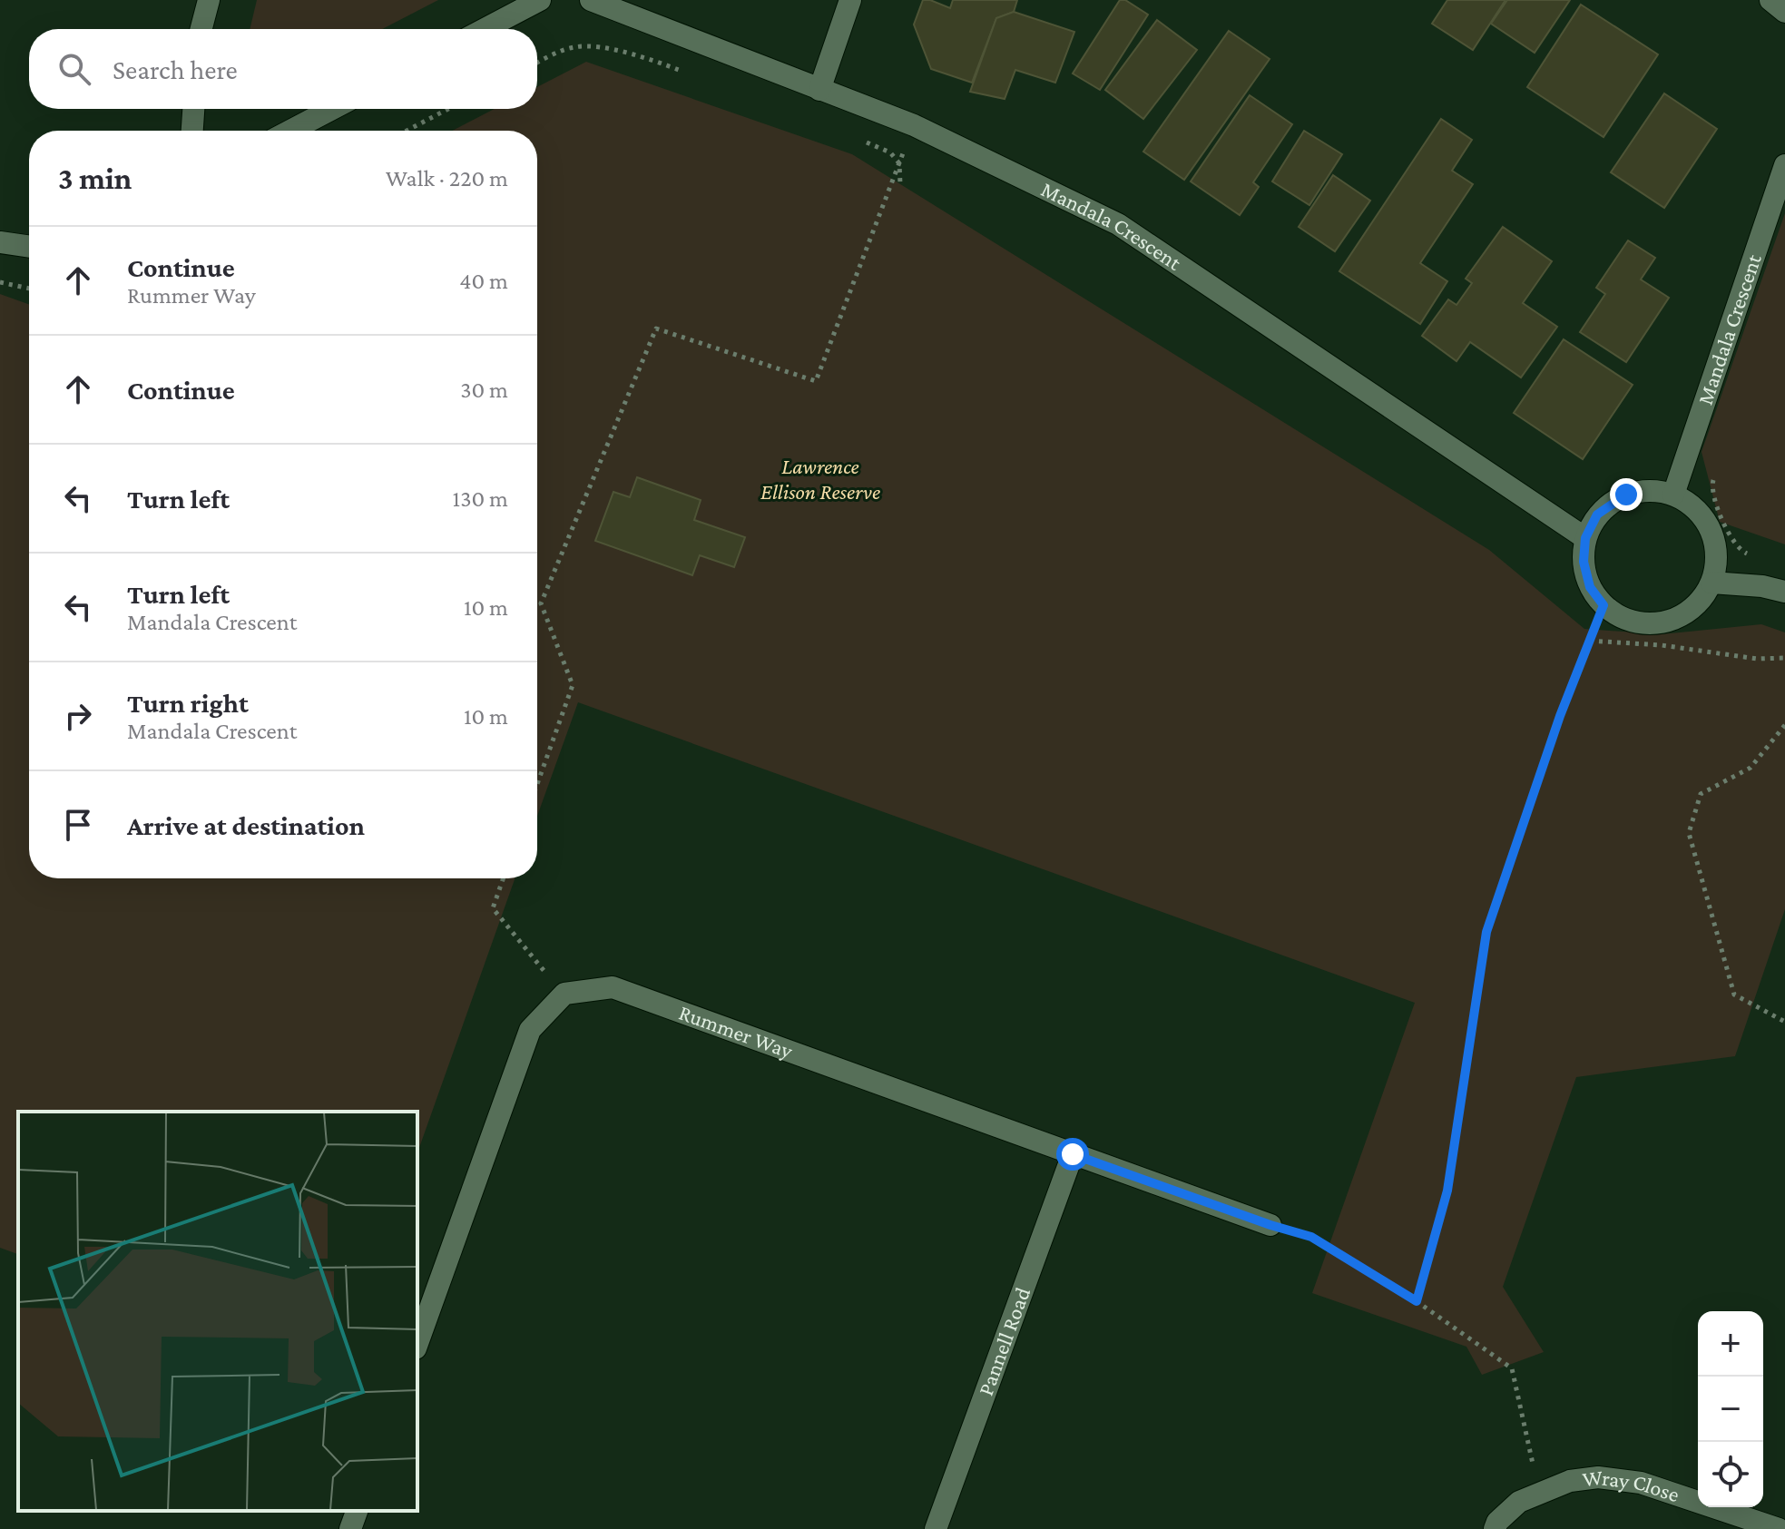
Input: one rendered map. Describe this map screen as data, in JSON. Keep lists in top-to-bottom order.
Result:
{
  "streets": {
    "street": [
      "Mandala Crescent",
      "Rummer Way",
      "Pannell Road",
      "Wray Close"
    ]
  },
  "crossings": [
    ["Rummer Way", "Pannell Road"]
  ],
  "parks": ["Lawrence Ellison Reserve"],
  "page": {
    "search": "Search here",
    "heading": ["3 min", "Walk · 220 m"],
    "list": [
      ["Continue", "Rummer Way", "40 m"],
      ["Continue", "30 m"],
      ["Turn left", "130 m"],
      ["Turn left", "Mandala Crescent", "10 m"],
      ["Turn right", "Mandala Crescent", "10 m"],
      "Arrive at destination"
    ],
    "map_buttons": ["+", "−"]
  }
}
